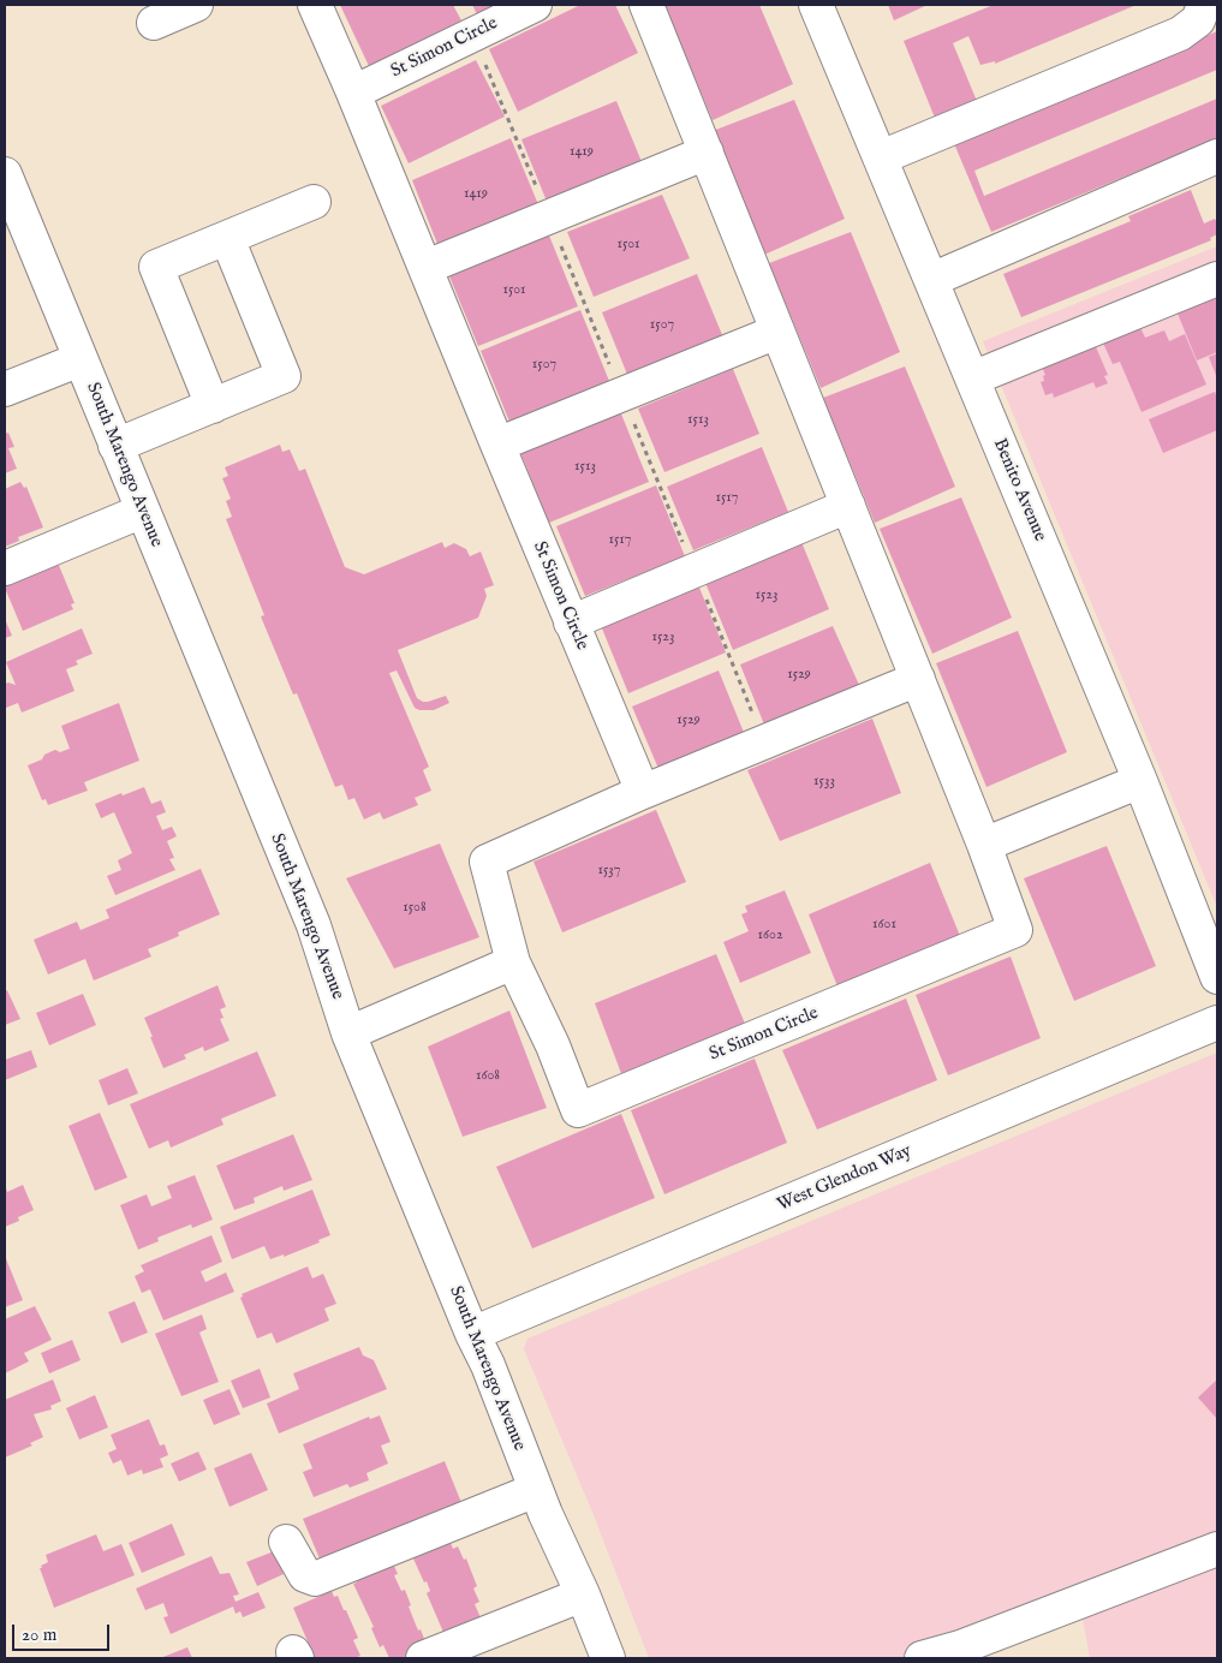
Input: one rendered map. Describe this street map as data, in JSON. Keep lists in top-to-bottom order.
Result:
{
  "streets": {
    "street": [
      "St Simon Circle",
      "South Marengo Avenue",
      "Benito Avenue",
      "West Glendon Way"
    ]
  },
  "crossings": [
    ["South Marengo Avenue", "West Glendon Way"]
  ],
  "house_numbers": [
    "1419",
    "1419",
    "1501",
    "1501",
    "1507",
    "1507",
    "1513",
    "1513",
    "1517",
    "1517",
    "1523",
    "1523",
    "1529",
    "1529",
    "1533",
    "1537",
    "1508",
    "1601",
    "1602",
    "1608"
  ],
  "scale_bar": "20 m"
}
